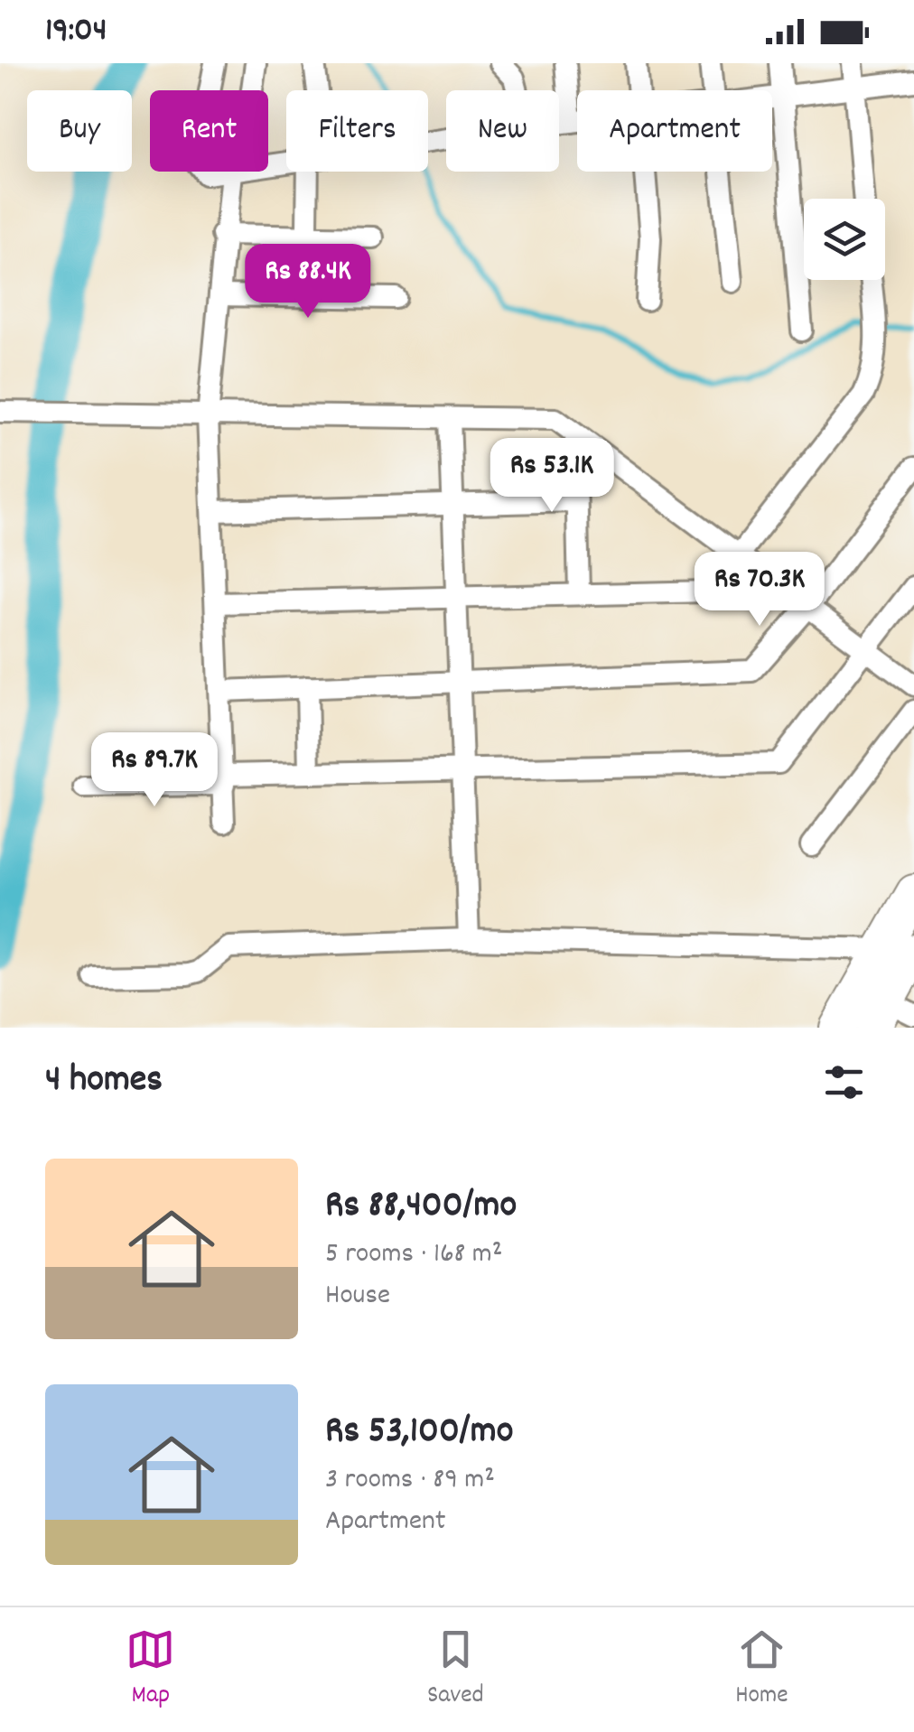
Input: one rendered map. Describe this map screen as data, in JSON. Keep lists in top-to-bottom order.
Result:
{
  "page": {
    "status": "19:04",
    "chip": [
      "Buy",
      "Rent",
      "Filters",
      "New",
      "Apartment"
    ],
    "price": [
      "Rs 88.4K",
      "Rs 53.1K",
      "Rs 70.3K",
      "Rs 89.7K"
    ],
    "heading": "4 homes",
    "list": [
      {
        "name": "Rs 88,400/mo",
        "note": "5 rooms · 168 m² · House"
      },
      {
        "name": "Rs 53,100/mo",
        "note": "3 rooms · 89 m² · Apartment"
      }
    ],
    "tabs": ["Map", "Saved", "Home"]
  }
}
